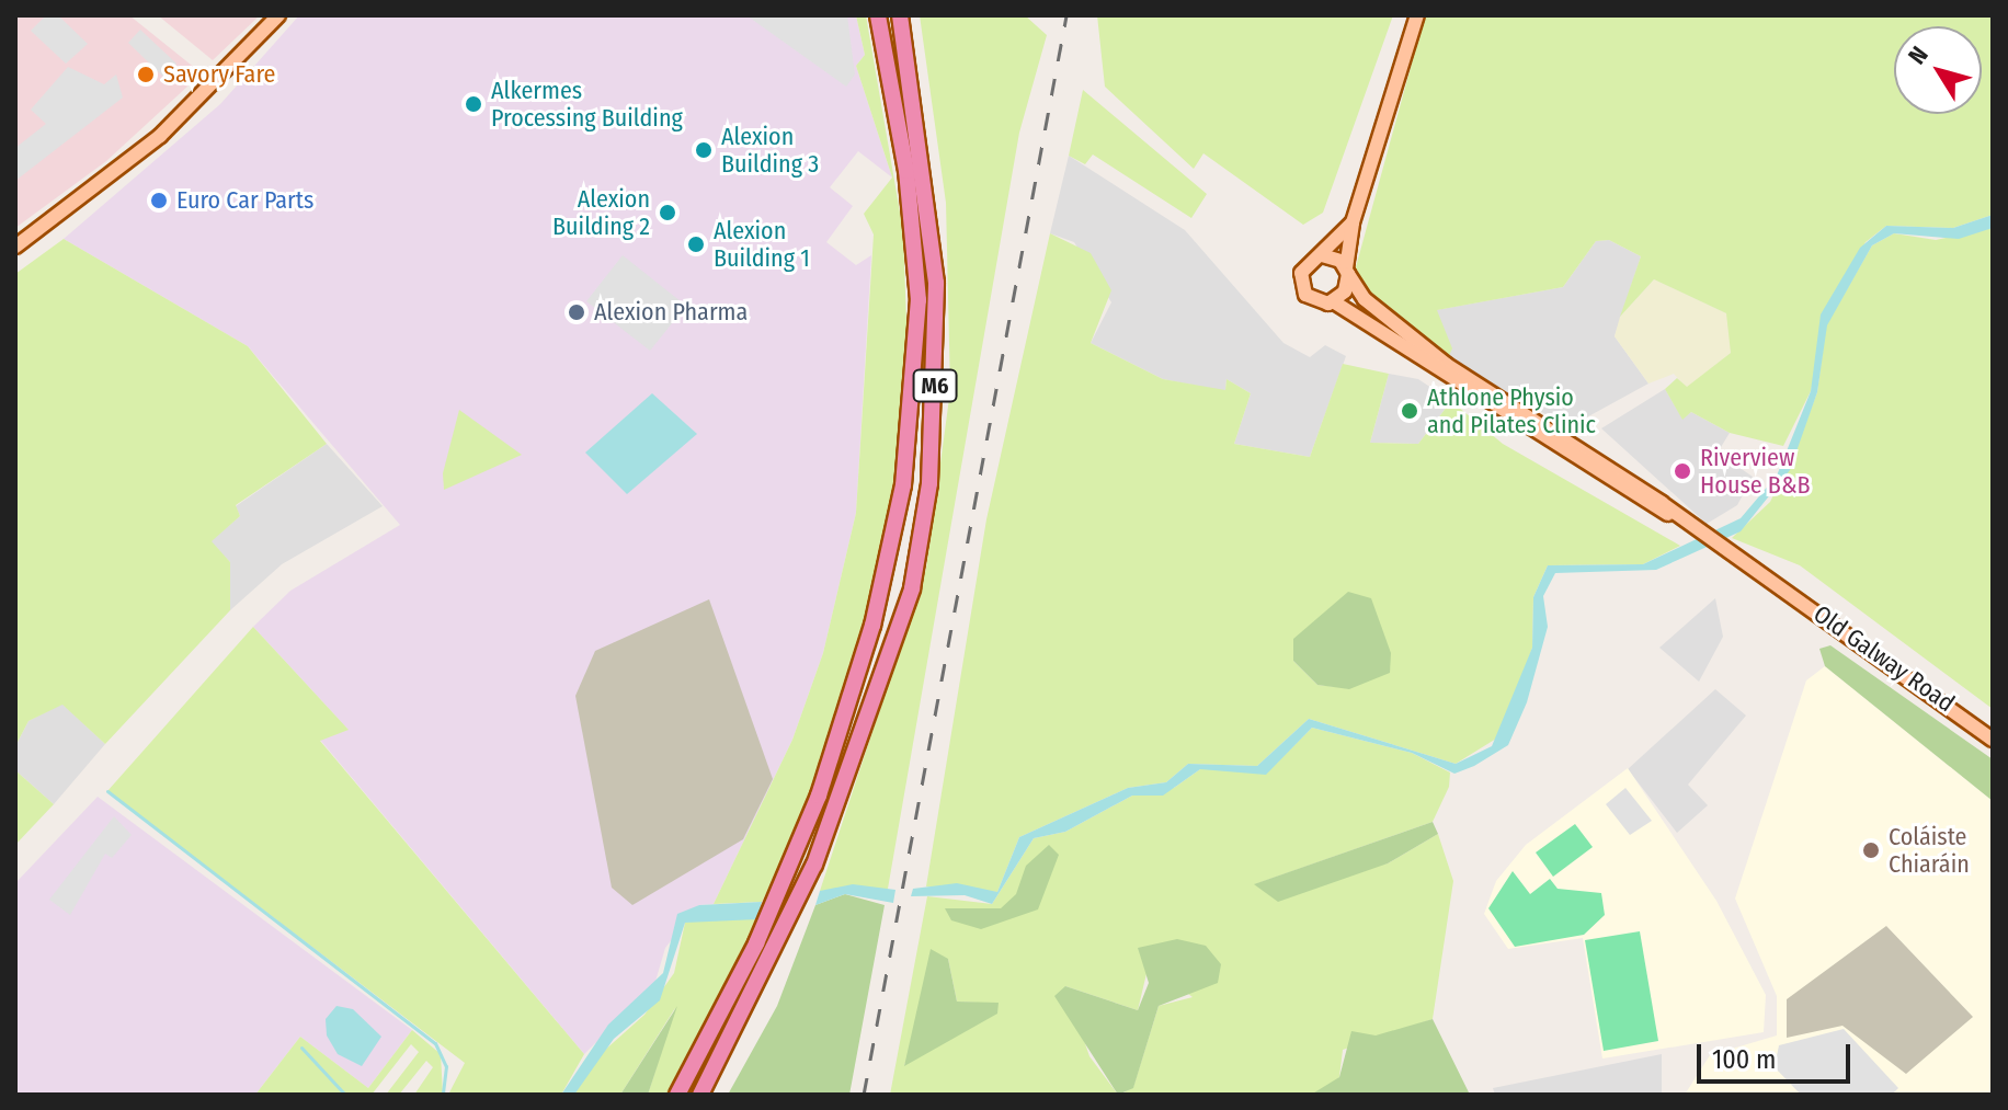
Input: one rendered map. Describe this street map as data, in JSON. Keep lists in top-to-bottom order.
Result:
{
  "streets": {
    "highway": ["M6"],
    "main road": ["Old Galway Road"]
  },
  "places": [
    "Savory Fare",
    "Alkermes Processing Building",
    "Alexion Building 3",
    "Euro Car Parts",
    "Alexion Building 2",
    "Alexion Building 1",
    "Alexion Pharma",
    "Athlone Physio and Pilates Clinic",
    "Riverview House B&B",
    "Coláiste Chiaráin"
  ],
  "scale_bar": "100 m",
  "north": "top left"
}
